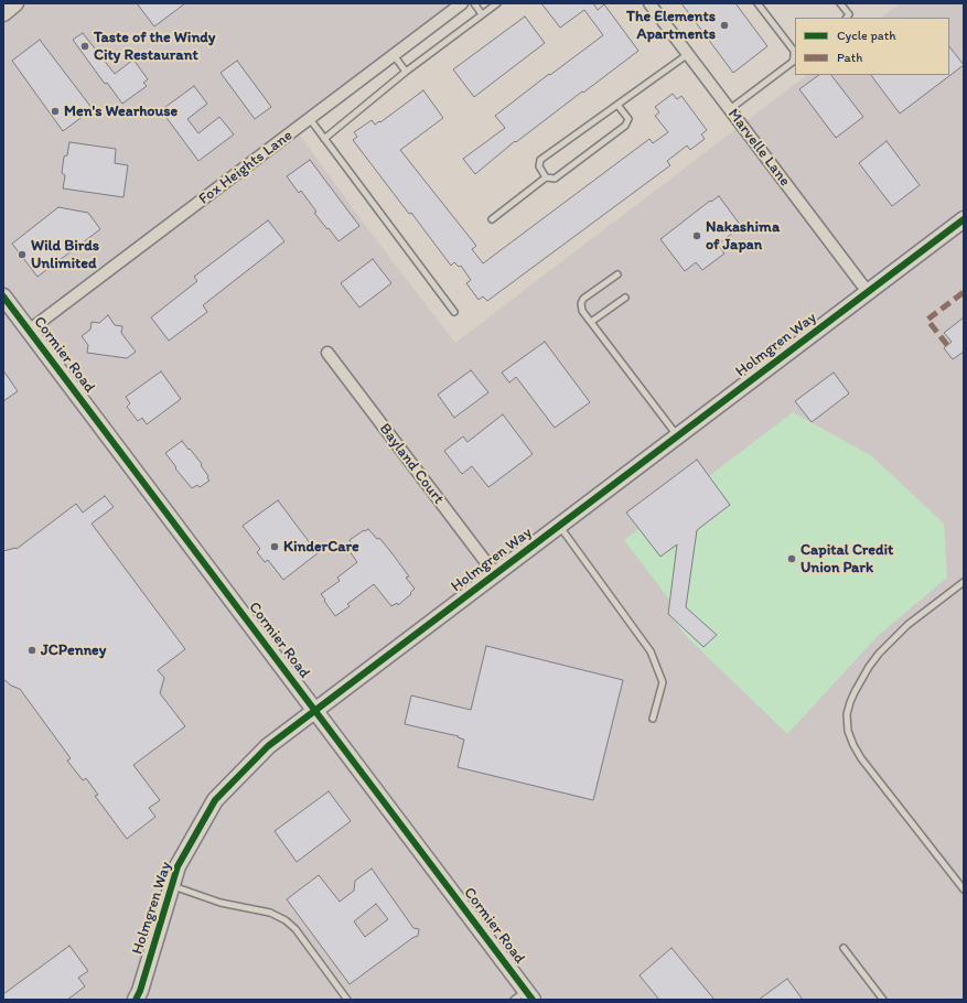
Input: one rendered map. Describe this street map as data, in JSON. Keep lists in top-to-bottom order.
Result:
{
  "streets": {
    "street": [
      "Marvelle Lane",
      "Fox Heights Lane",
      "Holmgren Way",
      "Cormier Road",
      "Bayland Court"
    ]
  },
  "crossings": [
    ["Marvelle Lane", "Holmgren Way"],
    ["Fox Heights Lane", "Cormier Road"],
    ["Holmgren Way", "Cormier Road"],
    ["Holmgren Way", "Bayland Court"]
  ],
  "places": [
    "The Elements Apartments",
    "Taste of the Windy City Restaurant",
    "Men's Wearhouse",
    "Nakashima of Japan",
    "Wild Birds Unlimited",
    "KinderCare",
    "Capital Credit Union Park",
    "JCPenney"
  ],
  "legend": ["Cycle path", "Path"]
}
